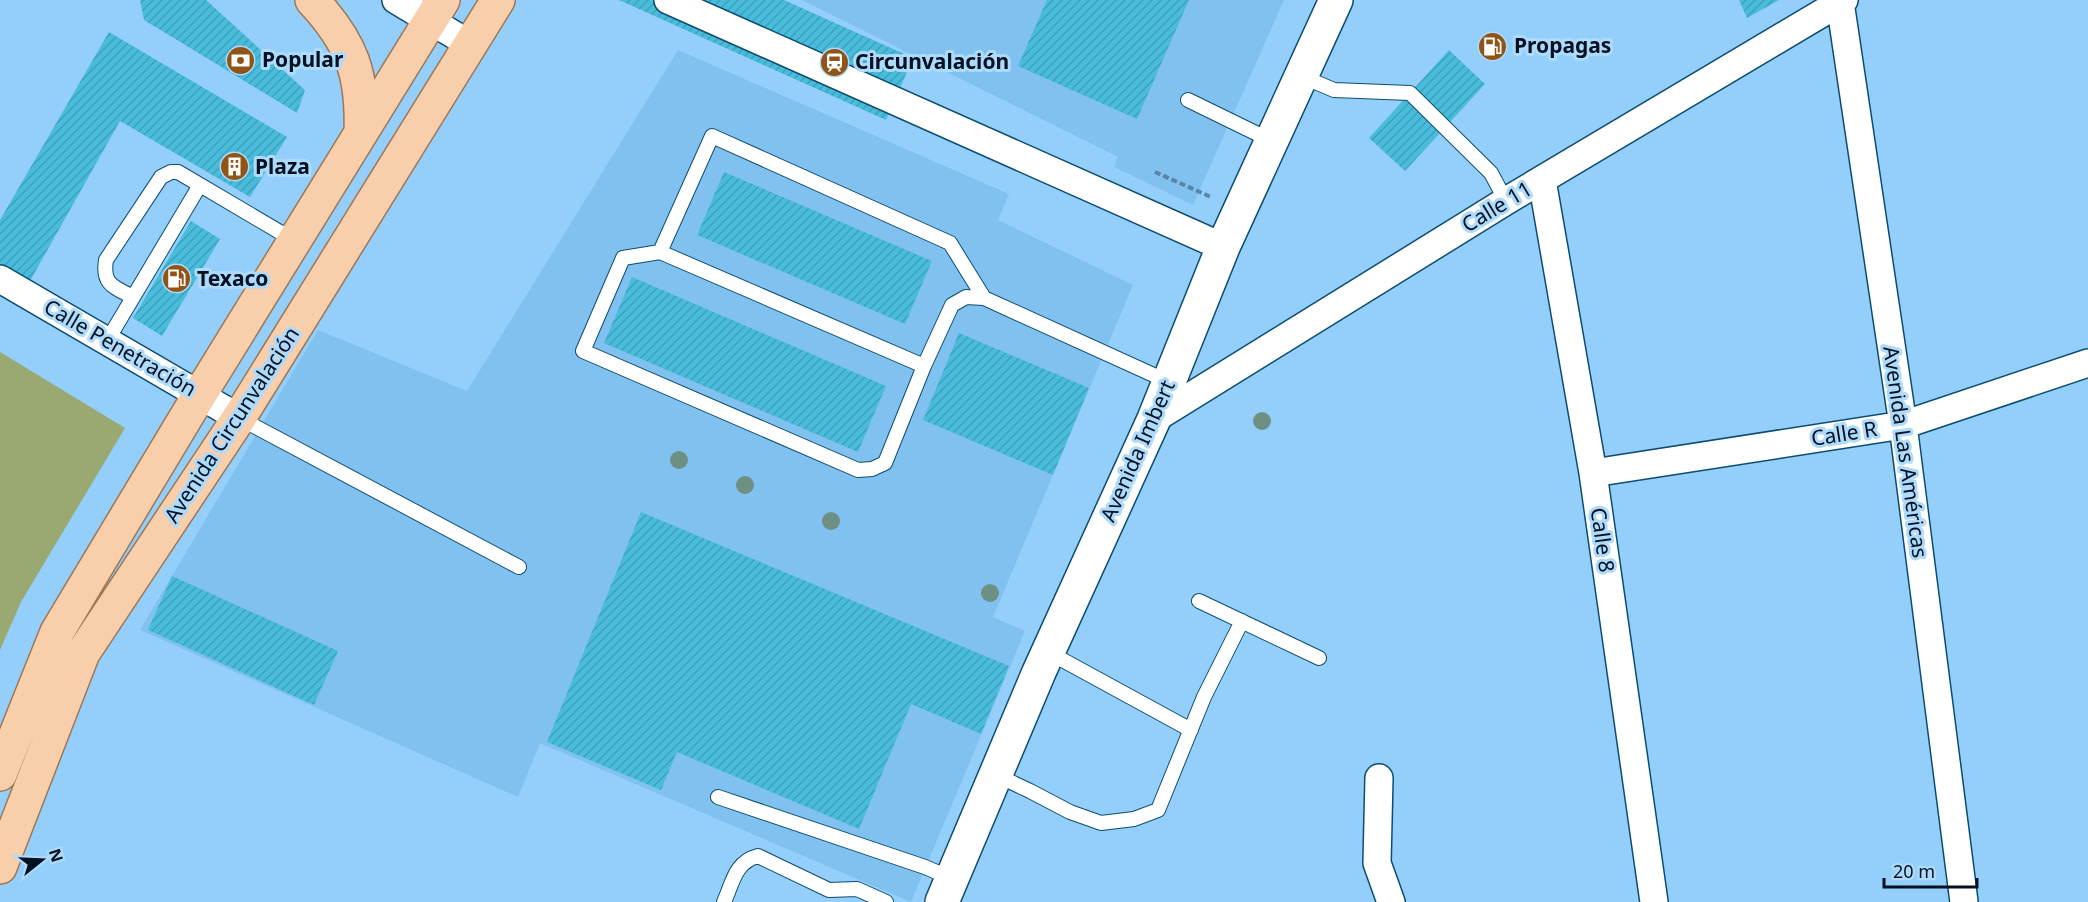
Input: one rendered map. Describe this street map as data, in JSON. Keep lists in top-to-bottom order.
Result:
{
  "streets": {
    "main road": ["Avenida Circunvalación", "Avenida Imbert"],
    "street": [
      "Calle 11",
      "Calle Penetración",
      "Calle R",
      "Avenida Las Américas",
      "Calle 8"
    ]
  },
  "crossings": [
    ["Calle 11", "Avenida Imbert"],
    ["Calle 11", "Avenida Las Américas"],
    ["Calle 11", "Calle 8"],
    ["Calle Penetración", "Avenida Circunvalación"],
    ["Calle R", "Avenida Las Américas"],
    ["Calle R", "Calle 8"]
  ],
  "places": {
    "fuel station": ["Propagas", "Texaco"],
    "bank": ["Popular"],
    "station": ["Circunvalación"],
    "building": ["Plaza"]
  },
  "scale_bar": "20 m",
  "north": "right"
}
